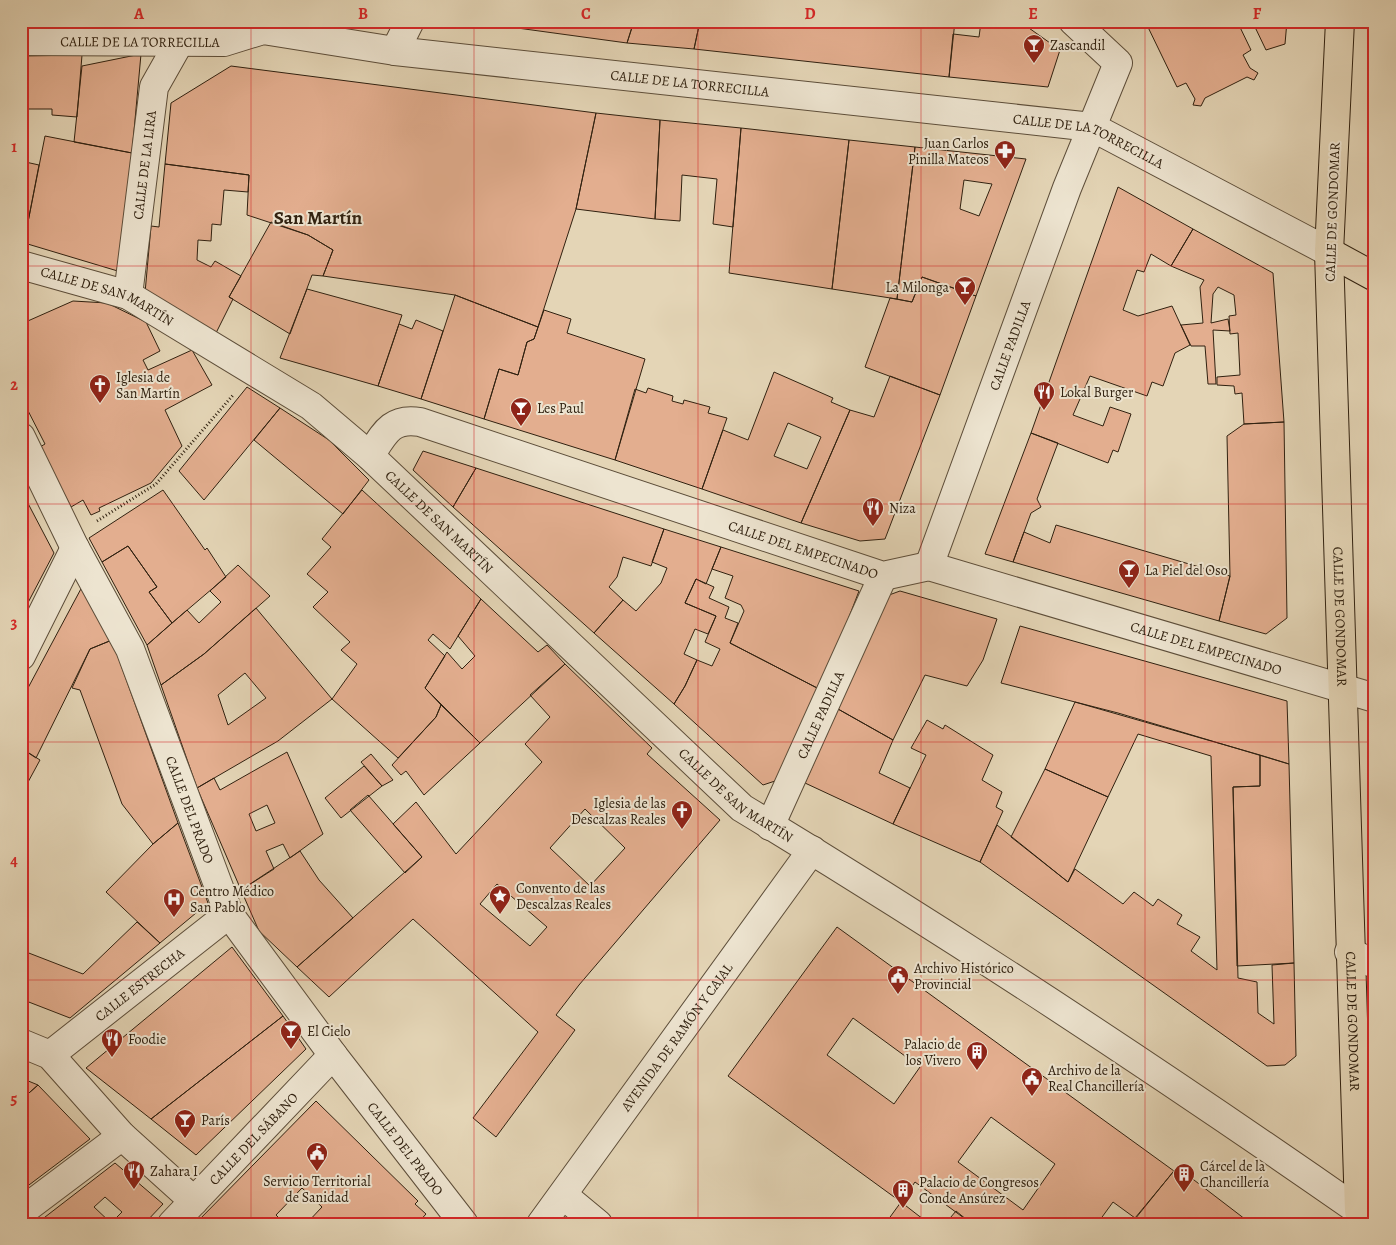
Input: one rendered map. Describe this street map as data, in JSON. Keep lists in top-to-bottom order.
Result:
{
  "streets": {
    "main road": ["CALLE DE GONDOMAR"],
    "street": [
      "CALLE DE LA TORRECILLA",
      "CALLE DE LA LIRA",
      "CALLE DE SAN MARTÍN",
      "CALLE PADILLA",
      "CALLE DEL EMPECINADO",
      "CALLE DEL PRADO",
      "CALLE ESTRECHA",
      "AVENIDA DE RAMÓN Y CAJAL",
      "CALLE DEL SÁBANO"
    ]
  },
  "crossings": [
    ["CALLE DE LA TORRECILLA", "CALLE DE LA LIRA"],
    ["CALLE DE LA TORRECILLA", "CALLE DE GONDOMAR"],
    ["CALLE DE LA TORRECILLA", "CALLE PADILLA"],
    ["CALLE DE LA LIRA", "CALLE DE SAN MARTÍN"],
    ["CALLE DE GONDOMAR", "CALLE DE SAN MARTÍN"],
    ["CALLE DE GONDOMAR", "CALLE DEL EMPECINADO"],
    ["CALLE DE SAN MARTÍN", "CALLE PADILLA"],
    ["CALLE DE SAN MARTÍN", "CALLE DEL EMPECINADO"],
    ["CALLE DE SAN MARTÍN", "AVENIDA DE RAMÓN Y CAJAL"],
    ["CALLE PADILLA", "CALLE DEL EMPECINADO"],
    ["CALLE DEL PRADO", "CALLE ESTRECHA"],
    ["CALLE DEL PRADO", "CALLE DEL SÁBANO"]
  ],
  "districts": ["San Martín"],
  "places": {
    "bar": [
      "Zascandil",
      "La Milonga",
      "Les Paul",
      "La Piel del Oso",
      "El Cielo",
      "París"
    ],
    "pharmacy": ["Juan Carlos Pinilla Mateos"],
    "church": ["Iglesia de San Martín", "Iglesia de las Descalzas Reales"],
    "restaurant": [
      "Lokal Burger",
      "Niza",
      "Foodie",
      "Zahara I"
    ],
    "place": ["Convento de las Descalzas Reales"],
    "hospital": ["Centro Médico San Pablo"],
    "public building": ["Archivo Histórico Provincial", "Archivo de la Real Chancillería", "Servicio Territorial de Sanidad"],
    "building": ["Palacio de los Vivero", "Cárcel de la Chancillería", "Palacio de Congresos Conde Ansúrez"]
  },
  "grid": {
    "columns": [
      "A",
      "B",
      "C",
      "D",
      "E",
      "F"
    ],
    "rows": [
      "1",
      "2",
      "3",
      "4",
      "5"
    ]
  }
}
